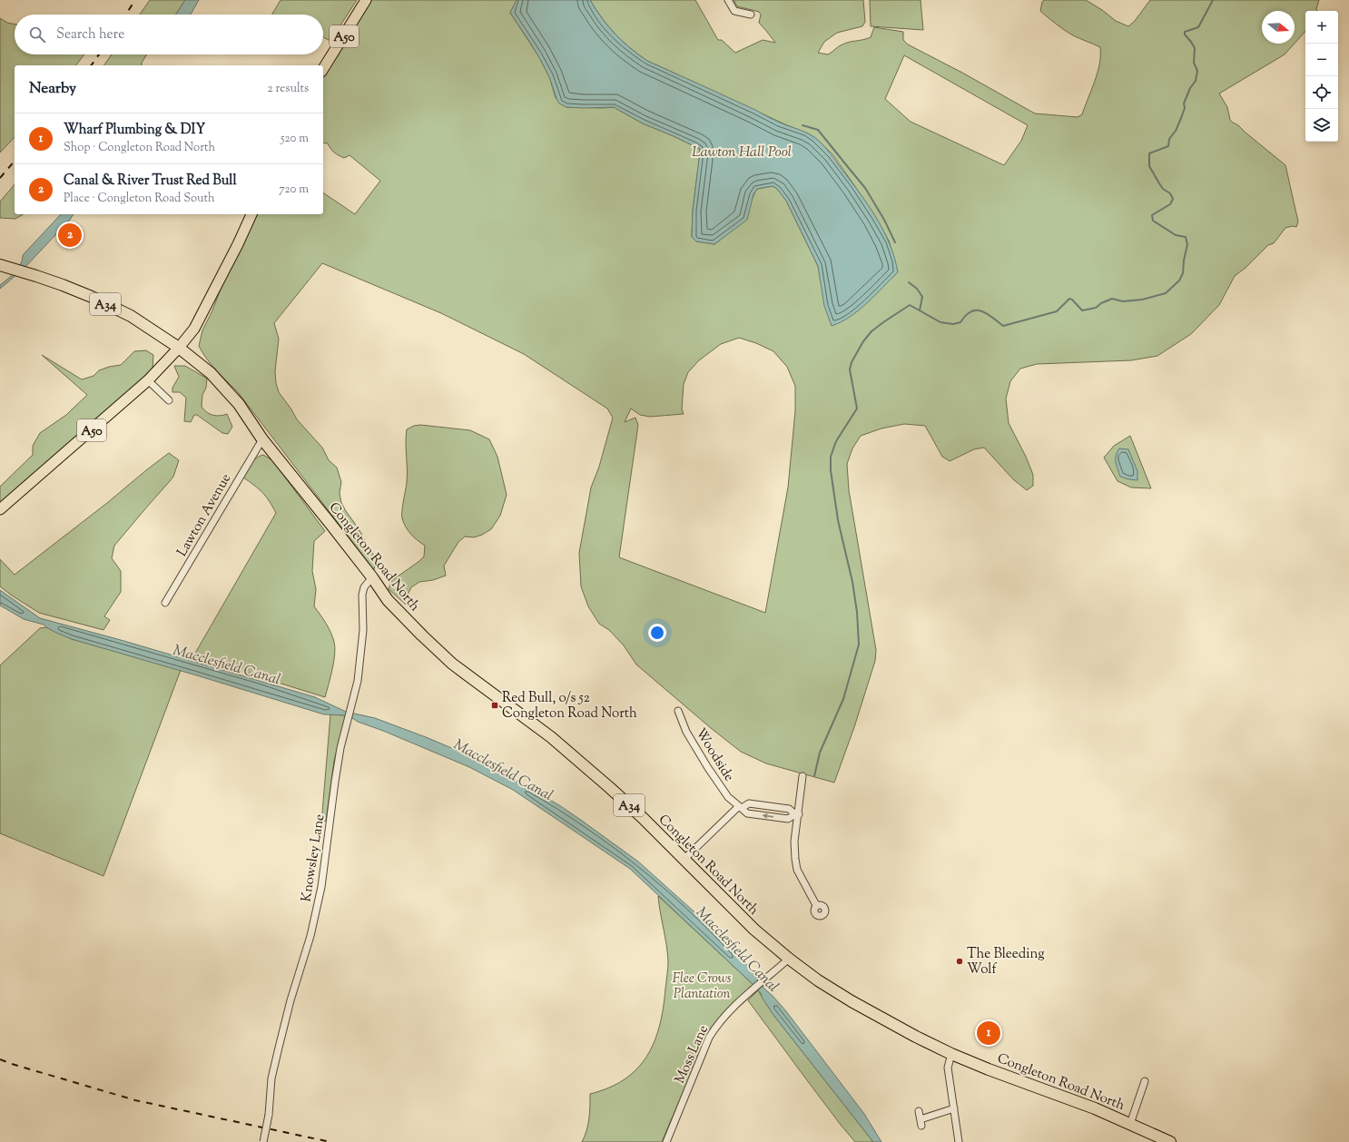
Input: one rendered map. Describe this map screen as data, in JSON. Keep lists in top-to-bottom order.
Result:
{
  "streets": {
    "highway": ["A34", "Congleton Road North"],
    "main road": ["A50"],
    "street": [
      "Lawton Avenue",
      "Woodside",
      "Knowsley Lane",
      "Moss Lane"
    ]
  },
  "crossings": [
    ["A50", "A34"],
    ["A50", "Congleton Road North"],
    ["A34", "Congleton Road North"],
    ["Lawton Avenue", "Congleton Road North"],
    ["Congleton Road North", "Knowsley Lane"],
    ["Congleton Road North", "Moss Lane"]
  ],
  "water": ["Lawton Hall Pool", "Macclesfield Canal"],
  "parks": ["Flee Crows Plantation"],
  "places": {
    "transit": ["Red Bull, o/s 52 Congleton Road North"],
    "other": ["The Bleeding Wolf"]
  },
  "north": "right",
  "page": {
    "map_buttons": ["+", "−"],
    "search": "Search here",
    "heading": ["Nearby", "2 results"],
    "list": [
      {
        "mark": "1",
        "name": "Wharf Plumbing & DIY",
        "note": "Shop · Congleton Road North",
        "value": "520 m"
      },
      {
        "mark": "2",
        "name": "Canal & River Trust Red Bull",
        "note": "Place · Congleton Road South",
        "value": "720 m"
      }
    ],
    "pins": ["2", "1"]
  }
}
